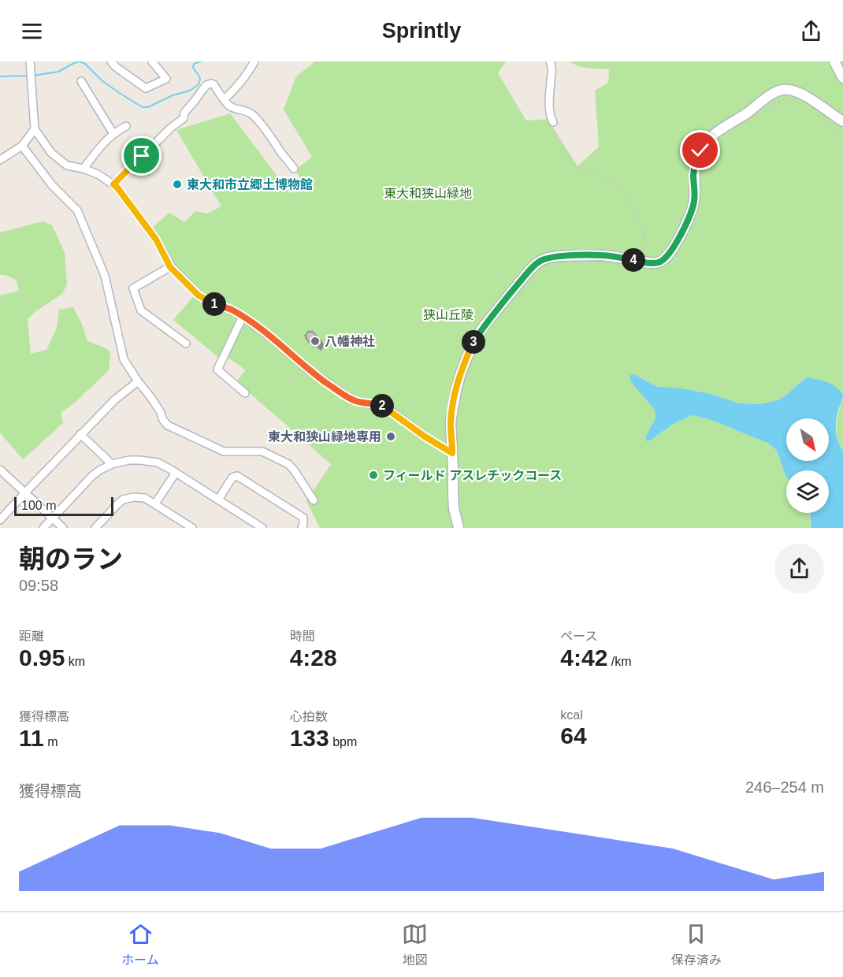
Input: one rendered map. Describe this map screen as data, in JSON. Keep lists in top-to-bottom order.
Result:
{
  "parks": ["東大和狭山緑地", "狭山丘陵"],
  "places": [
    "東大和市立郷土博物館",
    "八幡神社",
    "東大和狭山緑地専用",
    "フィールド アスレチックコース"
  ],
  "scale_bar": "100 m",
  "north": "bottom right",
  "page": {
    "header": "Sprintly",
    "pins": [
      "4",
      "1",
      "3",
      "2"
    ],
    "scale": "100 m",
    "heading": ["朝のラン", "09:58"],
    "stats": [
      ["距離", "0.95 km"],
      ["時間", "4:28"],
      ["ペース", "4:42 /km"],
      ["獲得標高", "11 m"],
      ["心拍数", "133 bpm"],
      ["kcal", "64"]
    ],
    "chart": ["獲得標高", "246–254 m"],
    "tabs": ["ホーム", "地図", "保存済み"]
  }
}
